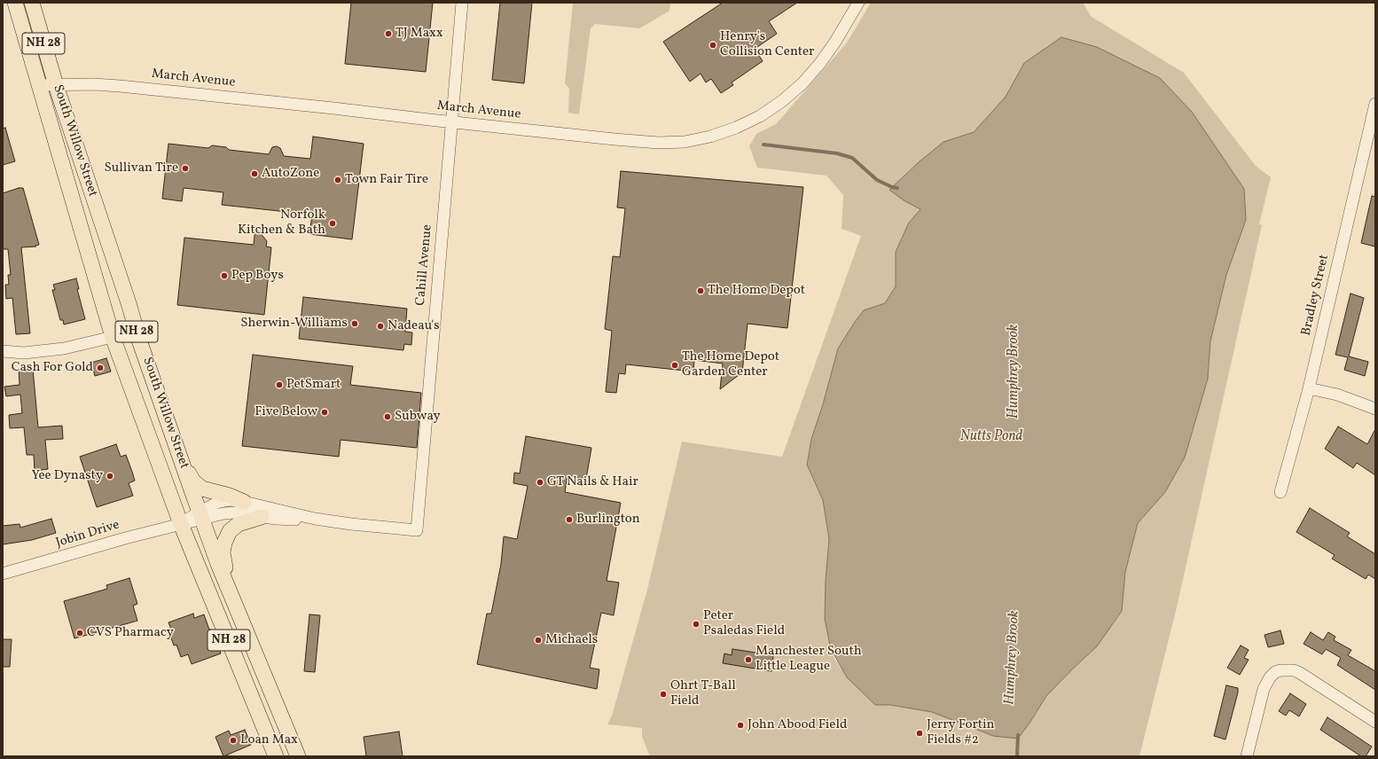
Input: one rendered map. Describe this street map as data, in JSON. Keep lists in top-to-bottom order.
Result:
{
  "streets": {
    "main road": ["NH 28", "South Willow Street"],
    "street": [
      "March Avenue",
      "Cahill Avenue",
      "Bradley Street",
      "Jobin Drive"
    ]
  },
  "crossings": [
    ["March Avenue", "South Willow Street"],
    ["March Avenue", "Cahill Avenue"],
    ["South Willow Street", "Jobin Drive"]
  ],
  "water": ["Humphrey Brook", "Nutts Pond"],
  "places": [
    "TJ Maxx",
    "Henry's Collision Center",
    "Sullivan Tire",
    "AutoZone",
    "Town Fair Tire",
    "Norfolk Kitchen & Bath",
    "Pep Boys",
    "The Home Depot",
    "Sherwin-Williams",
    "Nadeau's",
    "The Home Depot Garden Center",
    "Cash For Gold",
    "PetSmart",
    "Five Below",
    "Subway",
    "Yee Dynasty",
    "GT Nails & Hair",
    "Burlington",
    "Peter Psaledas Field",
    "CVS Pharmacy",
    "Michaels",
    "Manchester South Little League",
    "Ohrt T-Ball Field",
    "John Abood Field",
    "Jerry Fortin Fields #2",
    "Loan Max"
  ]
}
